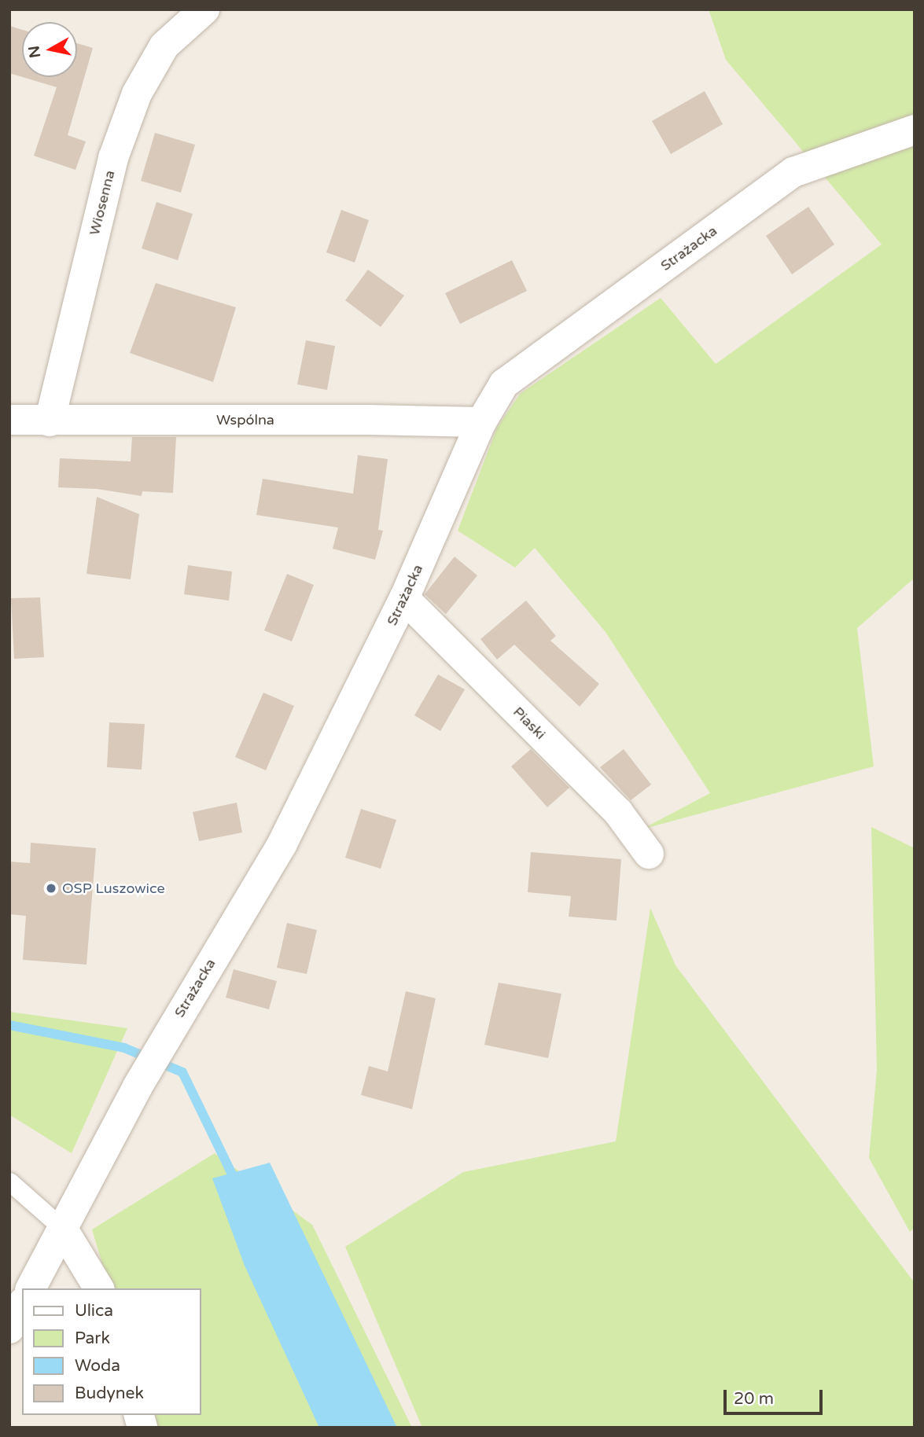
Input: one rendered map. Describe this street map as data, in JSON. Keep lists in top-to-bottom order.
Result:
{
  "streets": {
    "street": [
      "Wiosenna",
      "Strażacka",
      "Wspólna",
      "Piaski"
    ]
  },
  "crossings": [
    ["Wiosenna", "Wspólna"],
    ["Strażacka", "Wspólna"],
    ["Strażacka", "Piaski"]
  ],
  "places": ["OSP Luszowice"],
  "legend": [
    "Ulica",
    "Park",
    "Woda",
    "Budynek"
  ],
  "scale_bar": "20 m",
  "north": "left"
}
